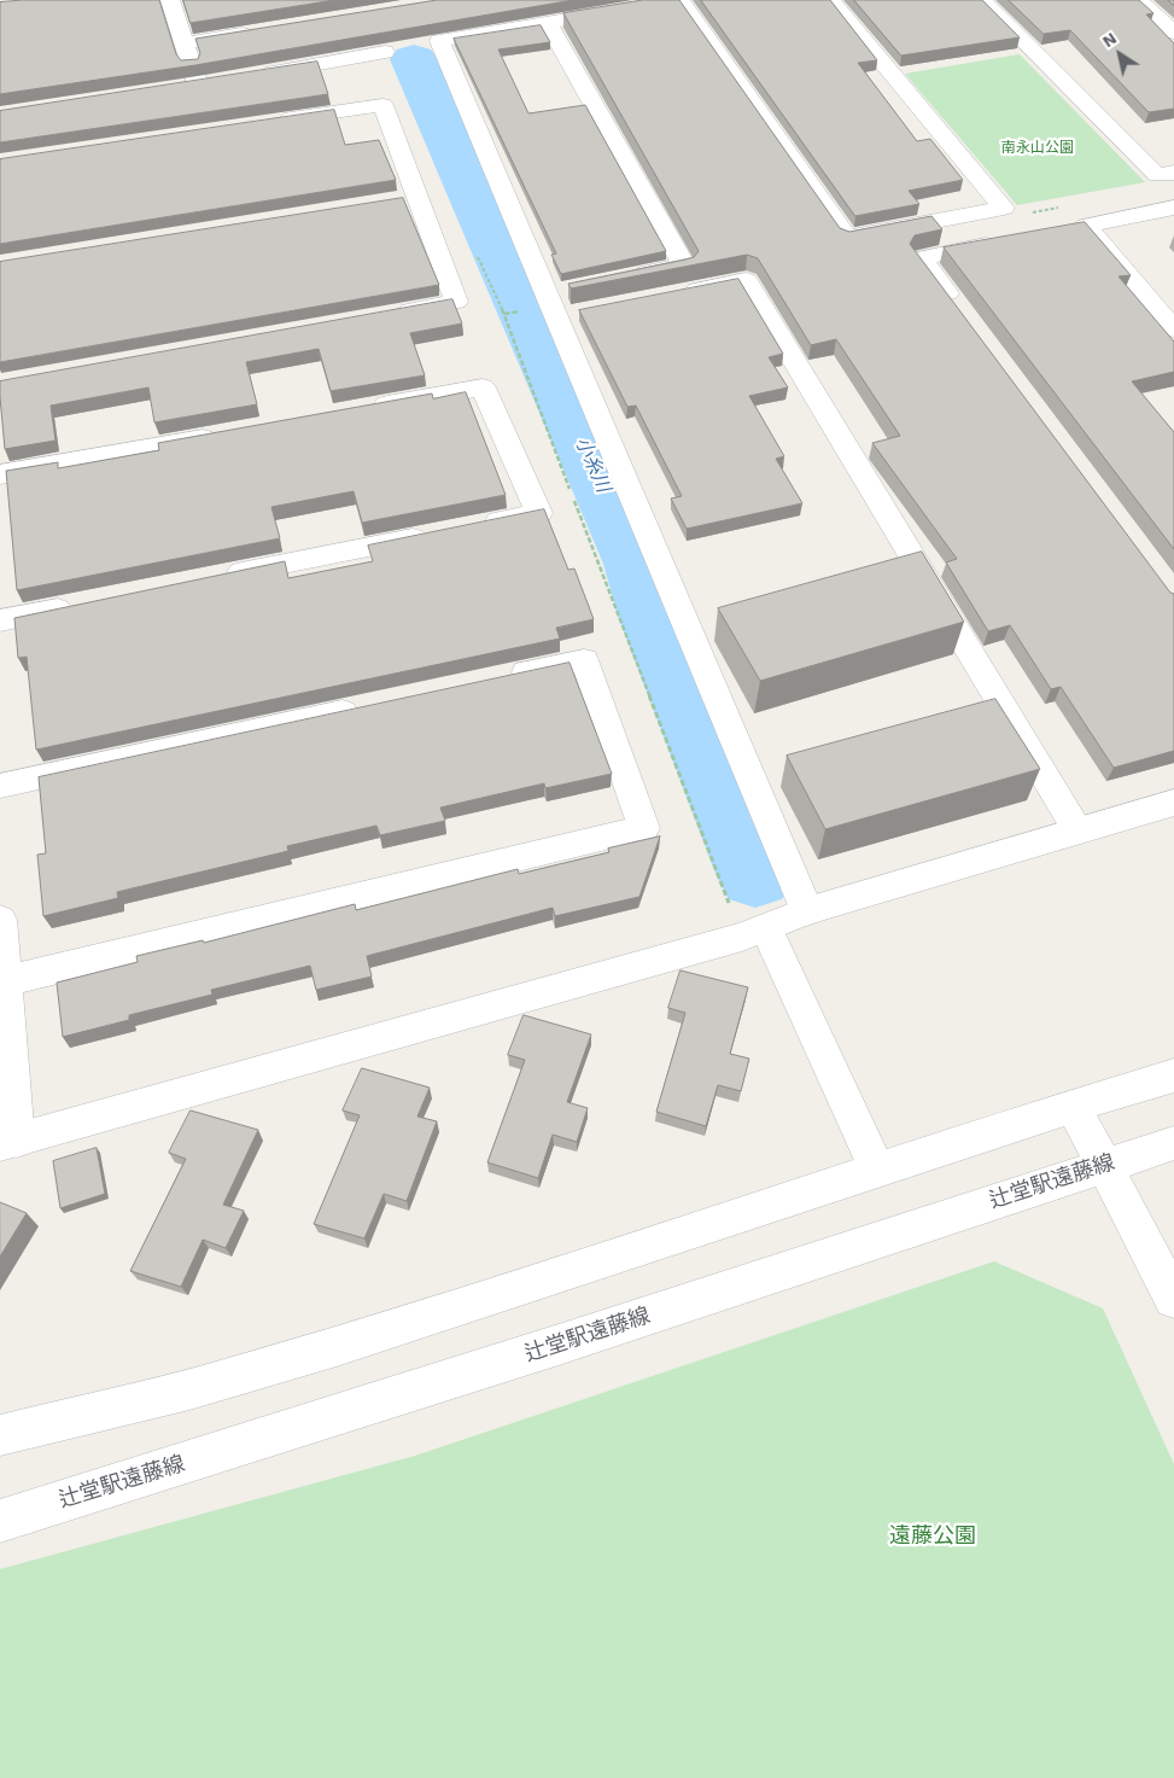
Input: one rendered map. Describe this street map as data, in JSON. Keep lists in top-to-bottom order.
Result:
{
  "streets": {
    "street": ["辻堂駅遠藤線"]
  },
  "water": ["小糸川"],
  "parks": ["南永山公園", "遠藤公園"],
  "north": "top left"
}
